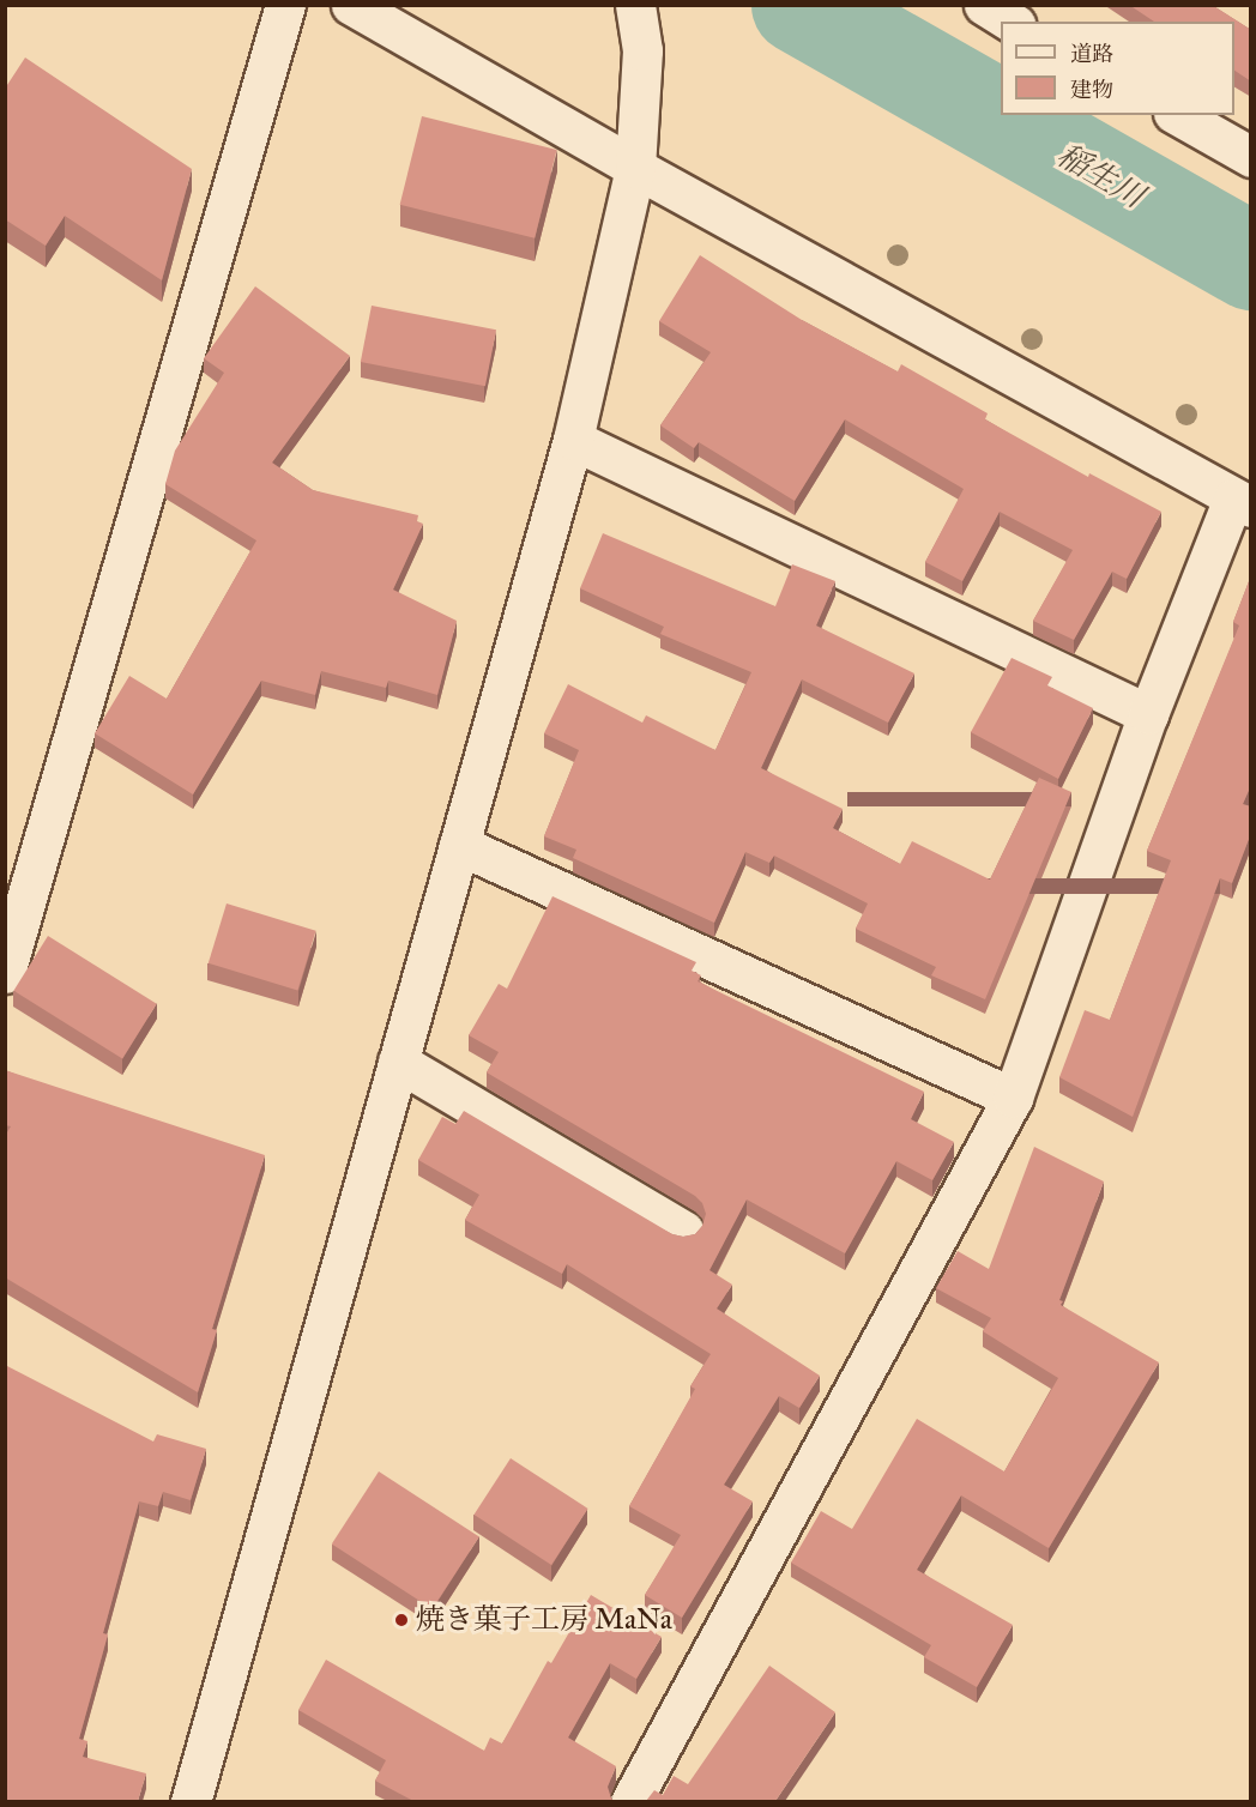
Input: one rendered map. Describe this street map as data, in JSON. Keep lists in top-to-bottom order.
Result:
{
  "water": ["稲生川"],
  "places": ["焼き菓子工房 MaNa"],
  "legend": ["道路", "建物"]
}
